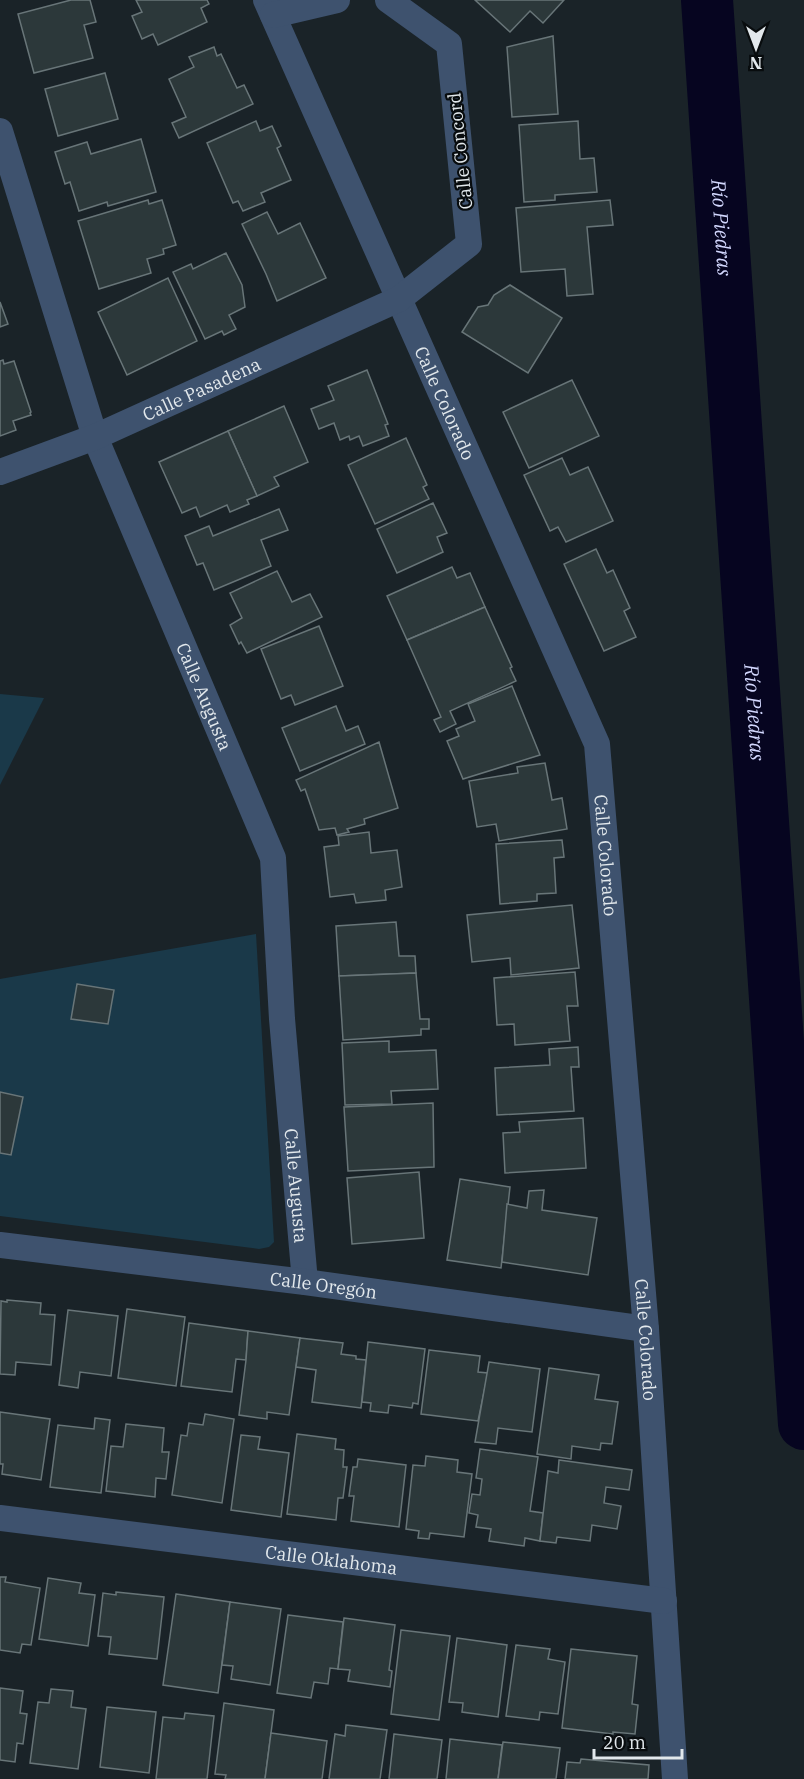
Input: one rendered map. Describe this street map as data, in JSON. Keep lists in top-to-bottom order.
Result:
{
  "streets": {
    "street": [
      "Calle Concord",
      "Calle Pasadena",
      "Calle Colorado",
      "Calle Augusta",
      "Calle Oregón",
      "Calle Oklahoma"
    ]
  },
  "crossings": [
    ["Calle Concord", "Calle Pasadena"],
    ["Calle Concord", "Calle Colorado"],
    ["Calle Pasadena", "Calle Colorado"],
    ["Calle Pasadena", "Calle Augusta"],
    ["Calle Colorado", "Calle Oregón"],
    ["Calle Colorado", "Calle Oklahoma"],
    ["Calle Augusta", "Calle Oregón"]
  ],
  "water": ["Río Piedras"],
  "scale_bar": "20 m",
  "north": "bottom"
}
